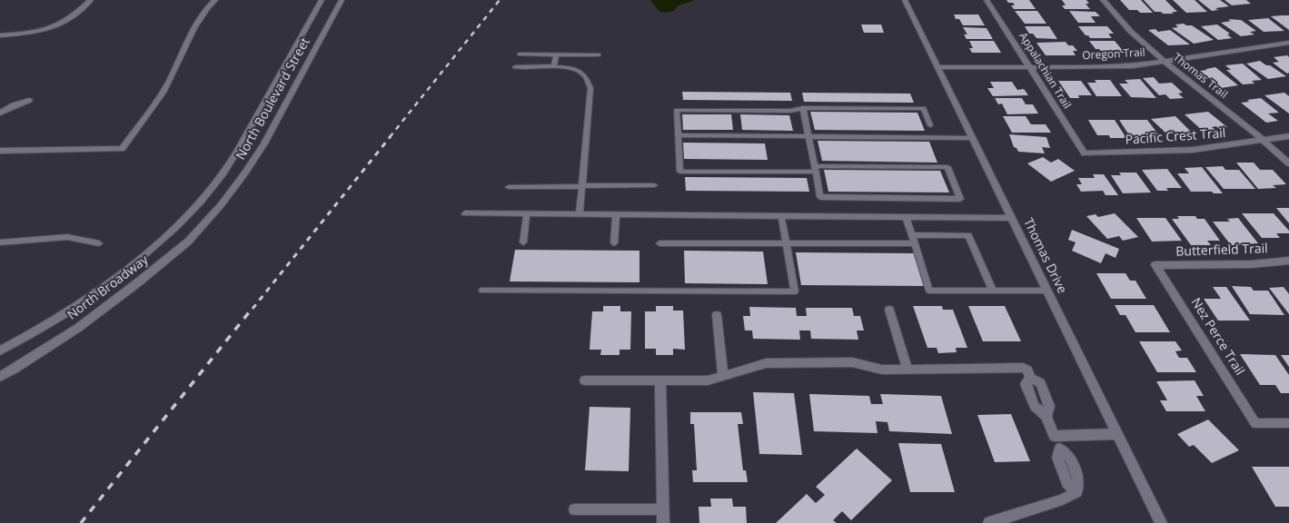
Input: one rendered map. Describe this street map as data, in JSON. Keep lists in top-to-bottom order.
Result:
{
  "streets": {
    "street": [
      "Oregon Trail",
      "Appalachian Trail",
      "Thomas Trail",
      "North Boulevard Street",
      "Pacific Crest Trail",
      "Butterfield Trail",
      "Thomas Drive",
      "North Broadway",
      "Nez Perce Trail"
    ]
  },
  "crossings": [
    ["Oregon Trail", "Appalachian Trail"],
    ["Oregon Trail", "Thomas Trail"],
    ["Oregon Trail", "Thomas Drive"],
    ["Appalachian Trail", "Pacific Crest Trail"],
    ["Thomas Trail", "Pacific Crest Trail"],
    ["North Boulevard Street", "North Broadway"],
    ["Butterfield Trail", "Nez Perce Trail"]
  ]
}
